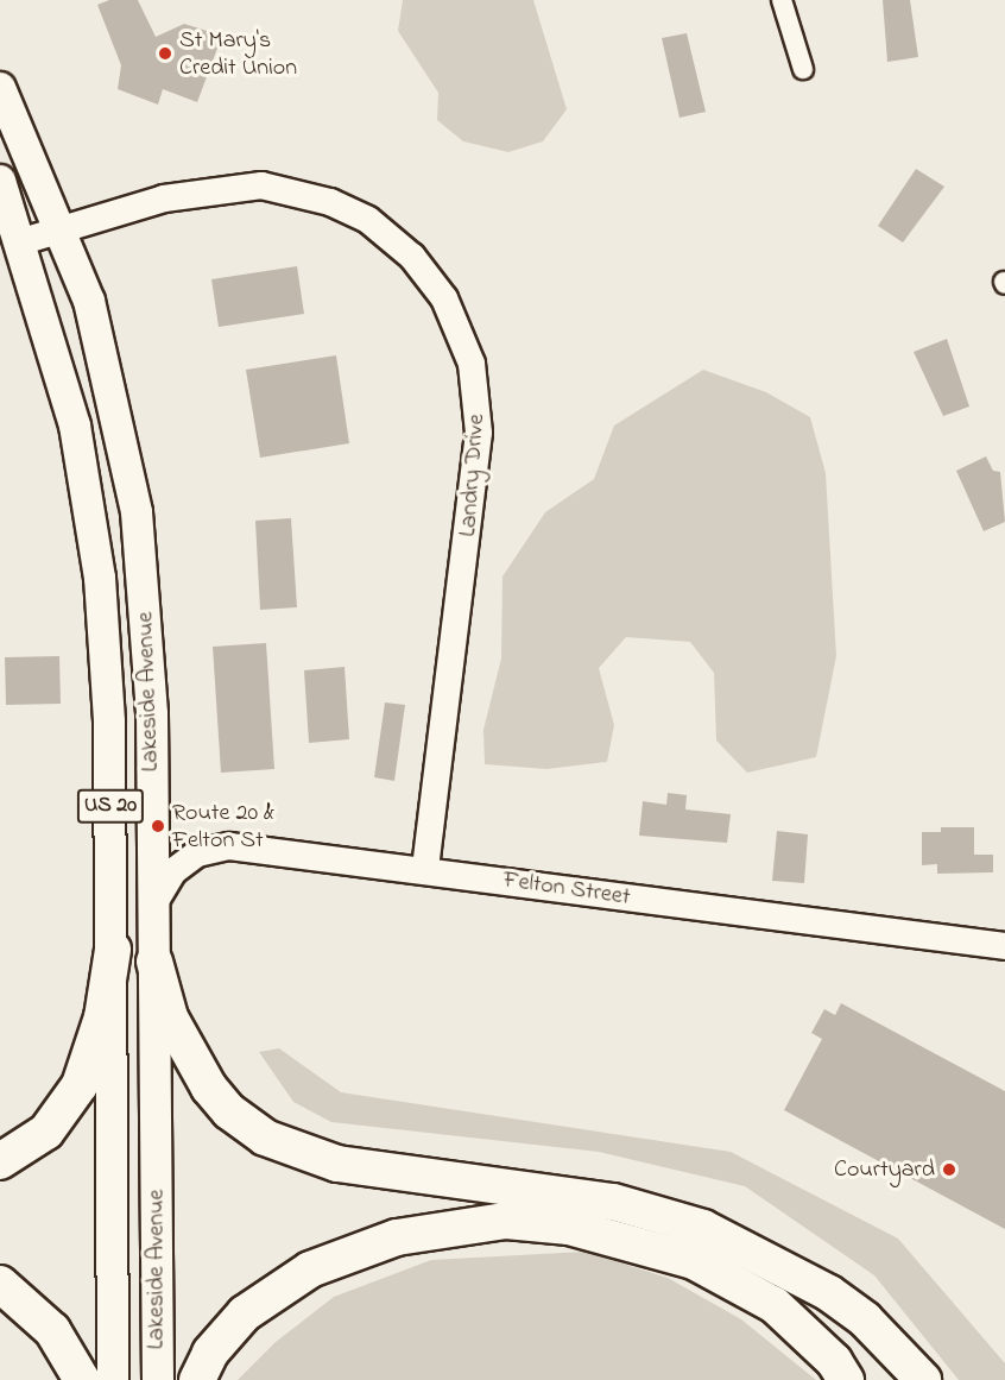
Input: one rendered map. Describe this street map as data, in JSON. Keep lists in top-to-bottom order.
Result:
{
  "streets": {
    "main road": ["Lakeside Avenue", "US 20"],
    "street": ["Landry Drive", "Felton Street"]
  },
  "crossings": [
    ["Landry Drive", "Lakeside Avenue"],
    ["Landry Drive", "US 20"],
    ["Landry Drive", "Felton Street"],
    ["Lakeside Avenue", "US 20"],
    ["Lakeside Avenue", "Felton Street"]
  ],
  "places": ["St Mary's Credit Union", "Route 20 & Felton St", "Courtyard"]
}
